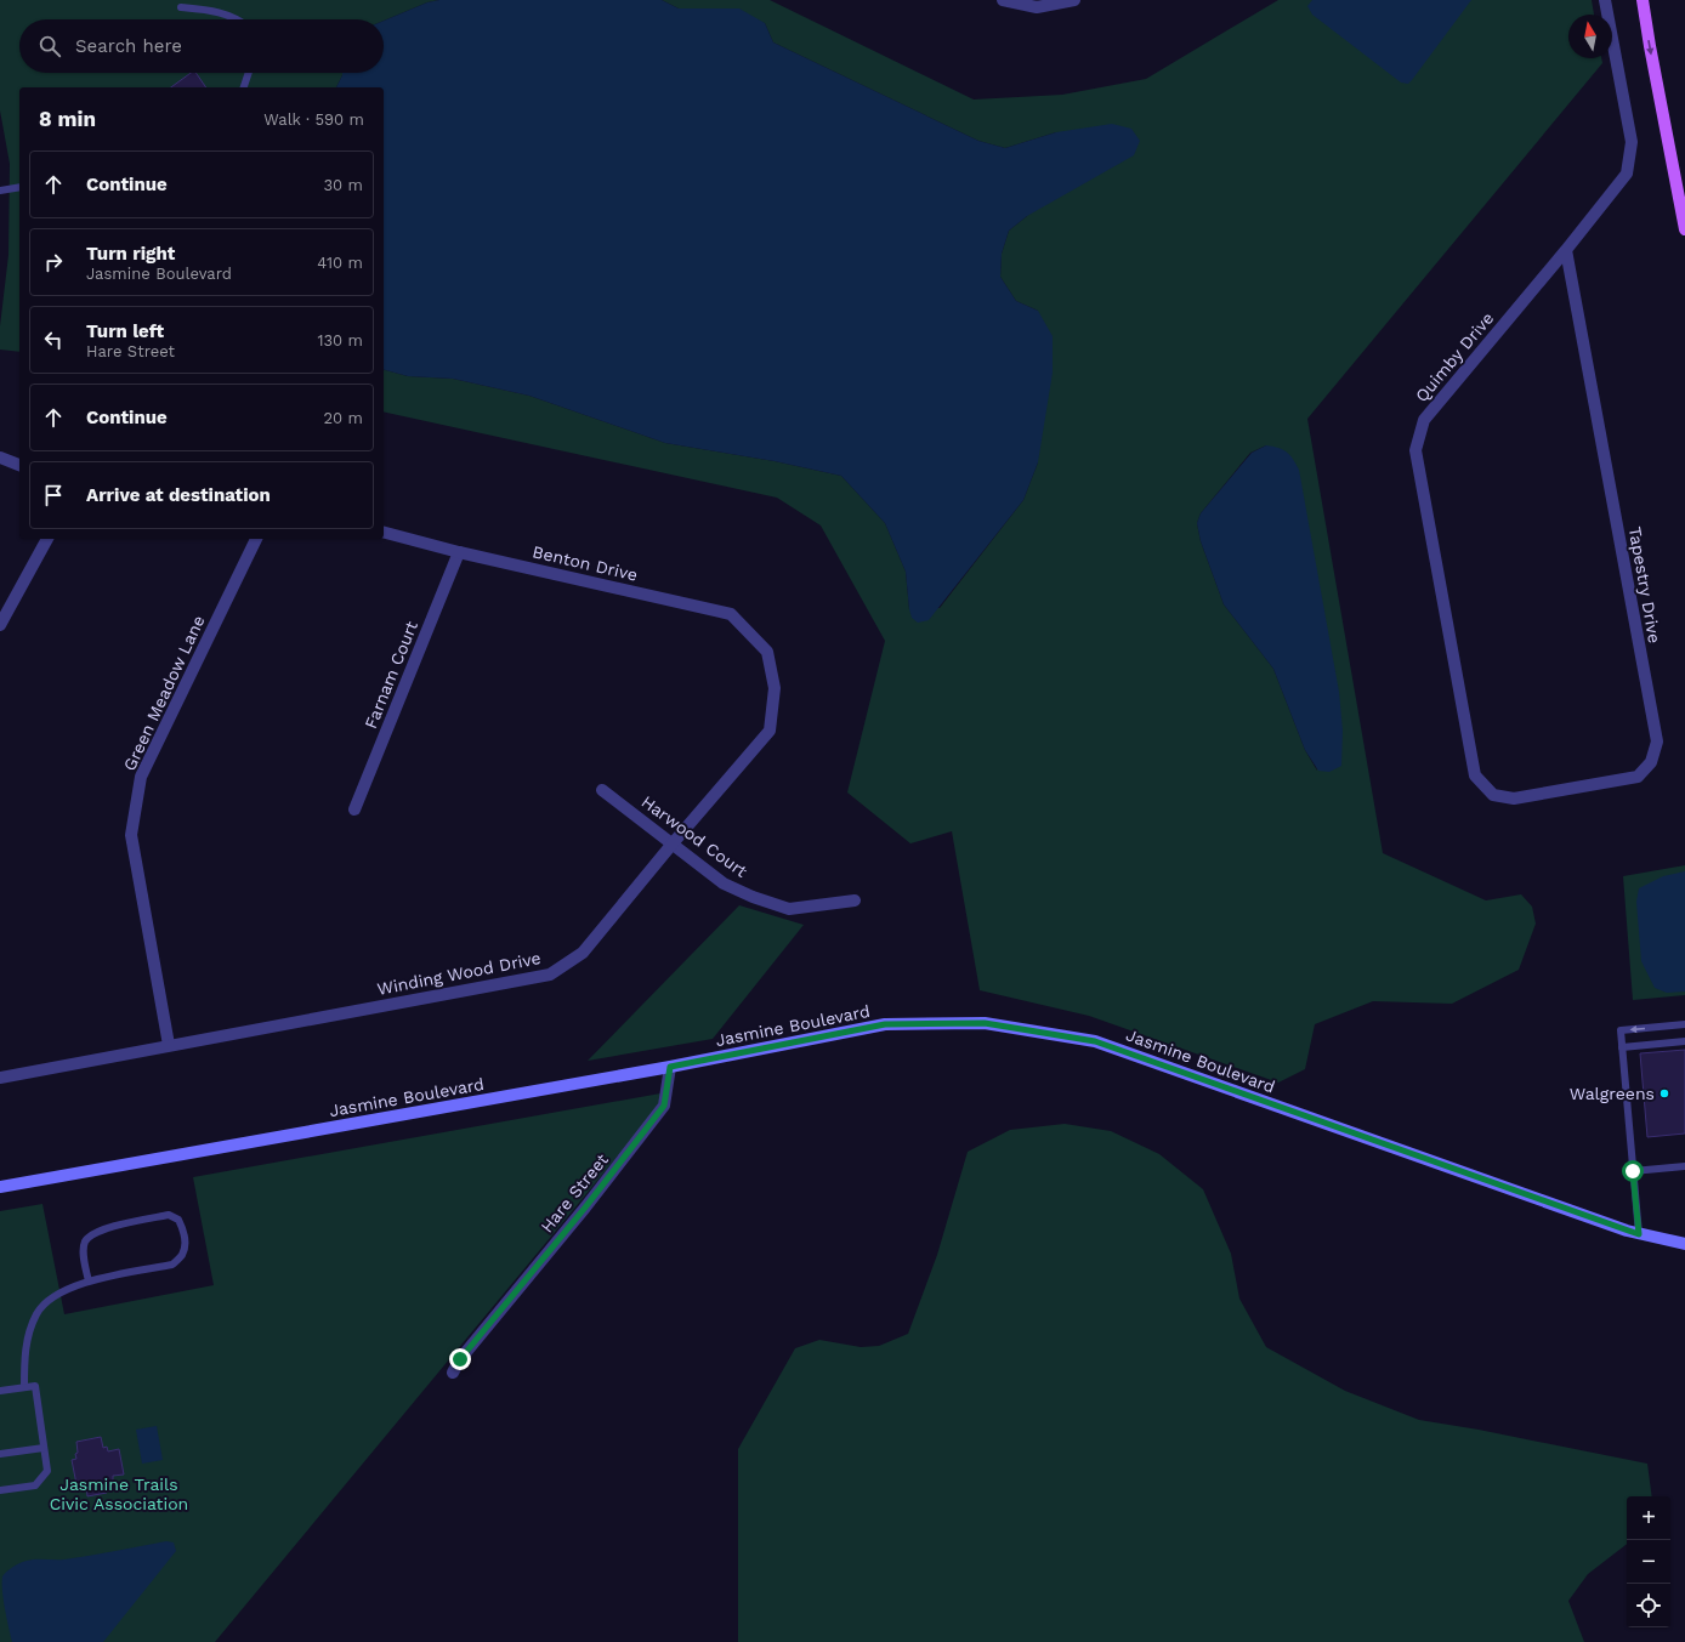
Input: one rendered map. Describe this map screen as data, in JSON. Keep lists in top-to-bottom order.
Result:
{
  "streets": {
    "street": [
      "Quimby Drive",
      "Benton Drive",
      "Tapestry Drive",
      "Farnam Court",
      "Green Meadow Lane",
      "Harwood Court",
      "Winding Wood Drive",
      "Jasmine Boulevard",
      "Hare Street"
    ]
  },
  "crossings": [
    ["Quimby Drive", "Tapestry Drive"],
    ["Benton Drive", "Farnam Court"],
    ["Benton Drive", "Winding Wood Drive"],
    ["Green Meadow Lane", "Winding Wood Drive"],
    ["Harwood Court", "Winding Wood Drive"],
    ["Jasmine Boulevard", "Hare Street"]
  ],
  "parks": ["Jasmine Trails Civic Association"],
  "places": ["Walgreens"],
  "north": "top",
  "page": {
    "search": "Search here",
    "heading": ["8 min", "Walk · 590 m"],
    "list": [
      ["Continue", "30 m"],
      ["Turn right", "Jasmine Boulevard", "410 m"],
      ["Turn left", "Hare Street", "130 m"],
      ["Continue", "20 m"],
      "Arrive at destination"
    ],
    "map_buttons": ["+", "−"]
  }
}
